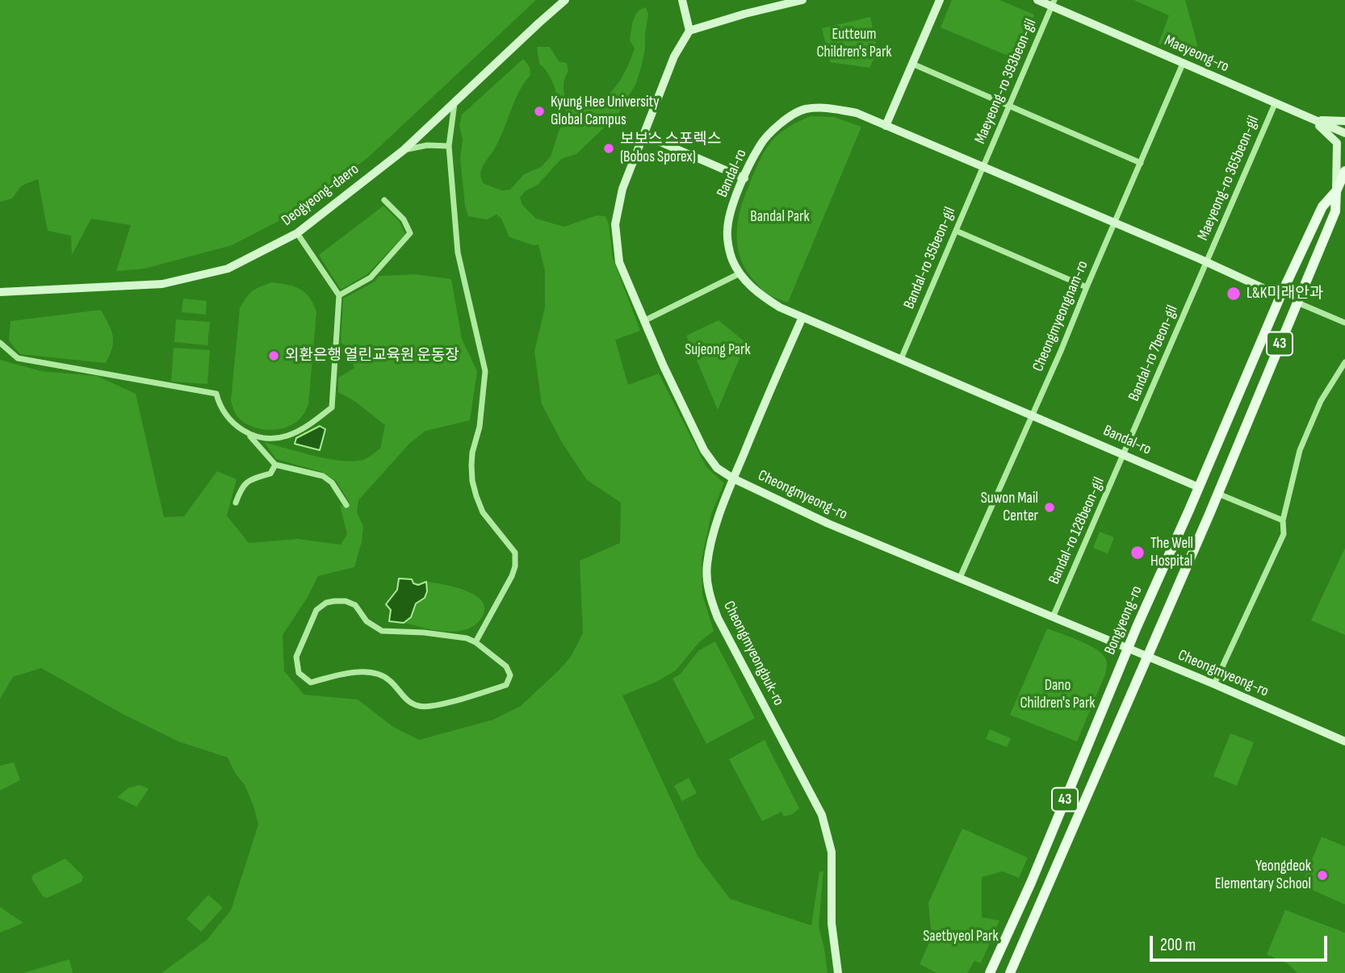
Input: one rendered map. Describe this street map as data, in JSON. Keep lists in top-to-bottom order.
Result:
{
  "streets": {
    "main road": ["43", "Bongyeong-ro"],
    "street": [
      "Maeyeong-ro",
      "Maeyeong-ro 393beon-gil",
      "Bandal-ro",
      "Maeyeong-ro 365beon-gil",
      "Deogyeong-daero",
      "Bandal-ro 35beon-gil",
      "Cheongmyeongnam-ro",
      "Bandal-ro 7beon-gil",
      "Cheongmyeong-ro",
      "Bandal-ro 128beon-gil",
      "Cheongmyeongbuk-ro"
    ]
  },
  "crossings": [
    ["Maeyeong-ro", "Maeyeong-ro 393beon-gil"],
    ["Maeyeong-ro", "Maeyeong-ro 365beon-gil"],
    ["Maeyeong-ro", "Cheongmyeongnam-ro"],
    ["Maeyeong-ro 393beon-gil", "Bandal-ro"],
    ["Maeyeong-ro 393beon-gil", "Bandal-ro 35beon-gil"],
    ["Bandal-ro", "Maeyeong-ro 365beon-gil"],
    ["Bandal-ro", "Bandal-ro 35beon-gil"],
    ["Bandal-ro", "Cheongmyeongnam-ro"],
    ["Bandal-ro", "Bandal-ro 7beon-gil"],
    ["Bandal-ro", "Bandal-ro 128beon-gil"],
    ["Bandal-ro", "Bongyeong-ro"],
    ["Bandal-ro", "Cheongmyeongbuk-ro"],
    ["Maeyeong-ro 365beon-gil", "Bandal-ro 7beon-gil"],
    ["Cheongmyeongnam-ro", "Cheongmyeong-ro"],
    ["Bandal-ro 7beon-gil", "Bandal-ro 128beon-gil"],
    ["Cheongmyeong-ro", "Bandal-ro 128beon-gil"],
    ["Cheongmyeong-ro", "Bongyeong-ro"],
    ["Cheongmyeong-ro", "Cheongmyeongbuk-ro"]
  ],
  "parks": [
    "Eutteum Children's Park",
    "Bandal Park",
    "Sujeong Park",
    "Dano Children's Park",
    "Saetbyeol Park"
  ],
  "places": [
    "Kyung Hee University Global Campus",
    "보보스 스포렉스 (Bobos Sporex)",
    "L&K미래안과",
    "외환은행 열린교육원 운동장",
    "Suwon Mail Center",
    "The Well Hospital",
    "Yeongdeok Elementary School"
  ],
  "scale_bar": "200 m"
}
